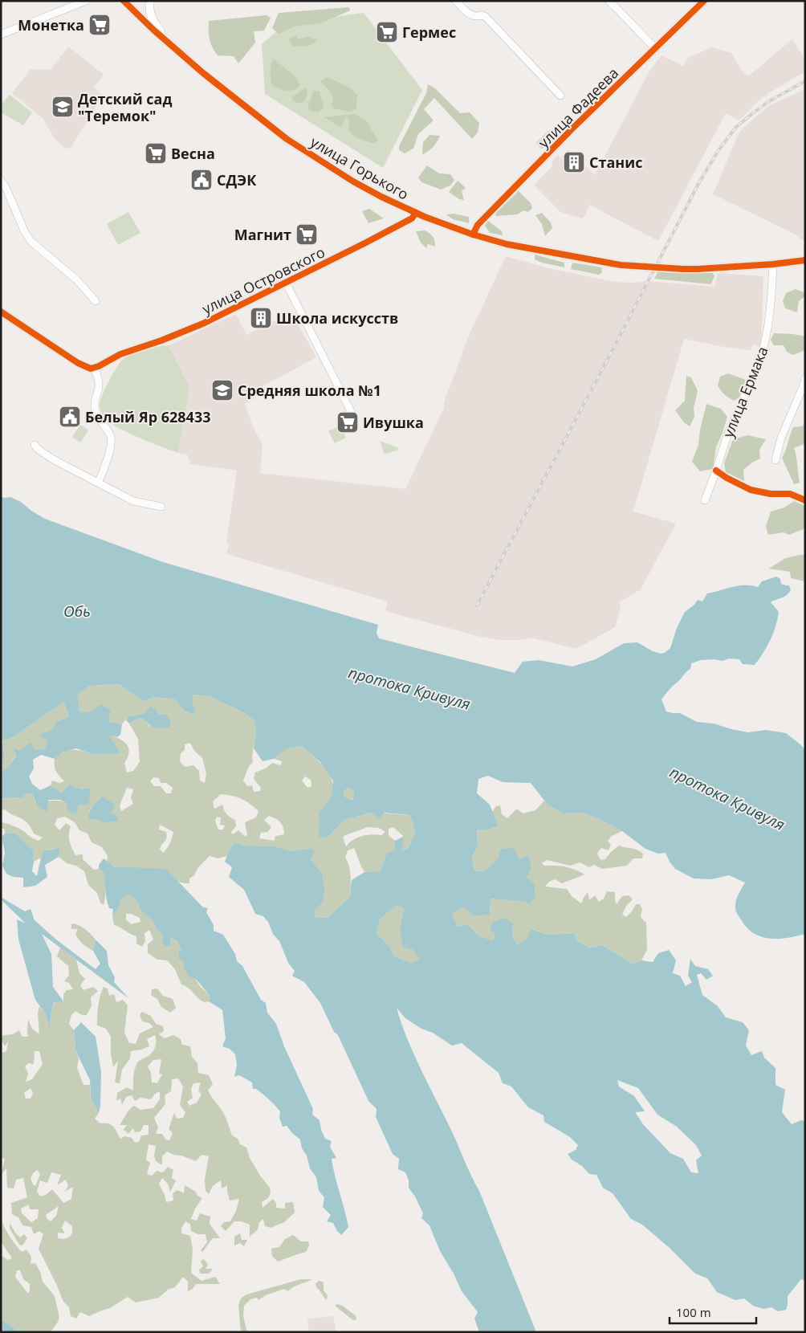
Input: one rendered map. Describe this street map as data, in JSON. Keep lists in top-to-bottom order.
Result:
{
  "streets": {
    "street": [
      "улица Фадеева",
      "улица Горького",
      "улица Островского",
      "улица Ермака"
    ]
  },
  "crossings": [
    ["улица Фадеева", "улица Горького"],
    ["улица Горького", "улица Островского"],
    ["улица Горького", "улица Ермака"]
  ],
  "water": ["Обь", "протока Кривуля"],
  "places": {
    "supermarket": [
      "Монетка",
      "Гермес",
      "Весна",
      "Магнит",
      "Ивушка"
    ],
    "school or university": ["Детский сад \"Теремок\"", "Средняя школа №1"],
    "building": ["Станис", "Школа искусств"],
    "public building": ["СДЭК", "Белый Яр 628433"]
  },
  "scale_bar": "100 m"
}
